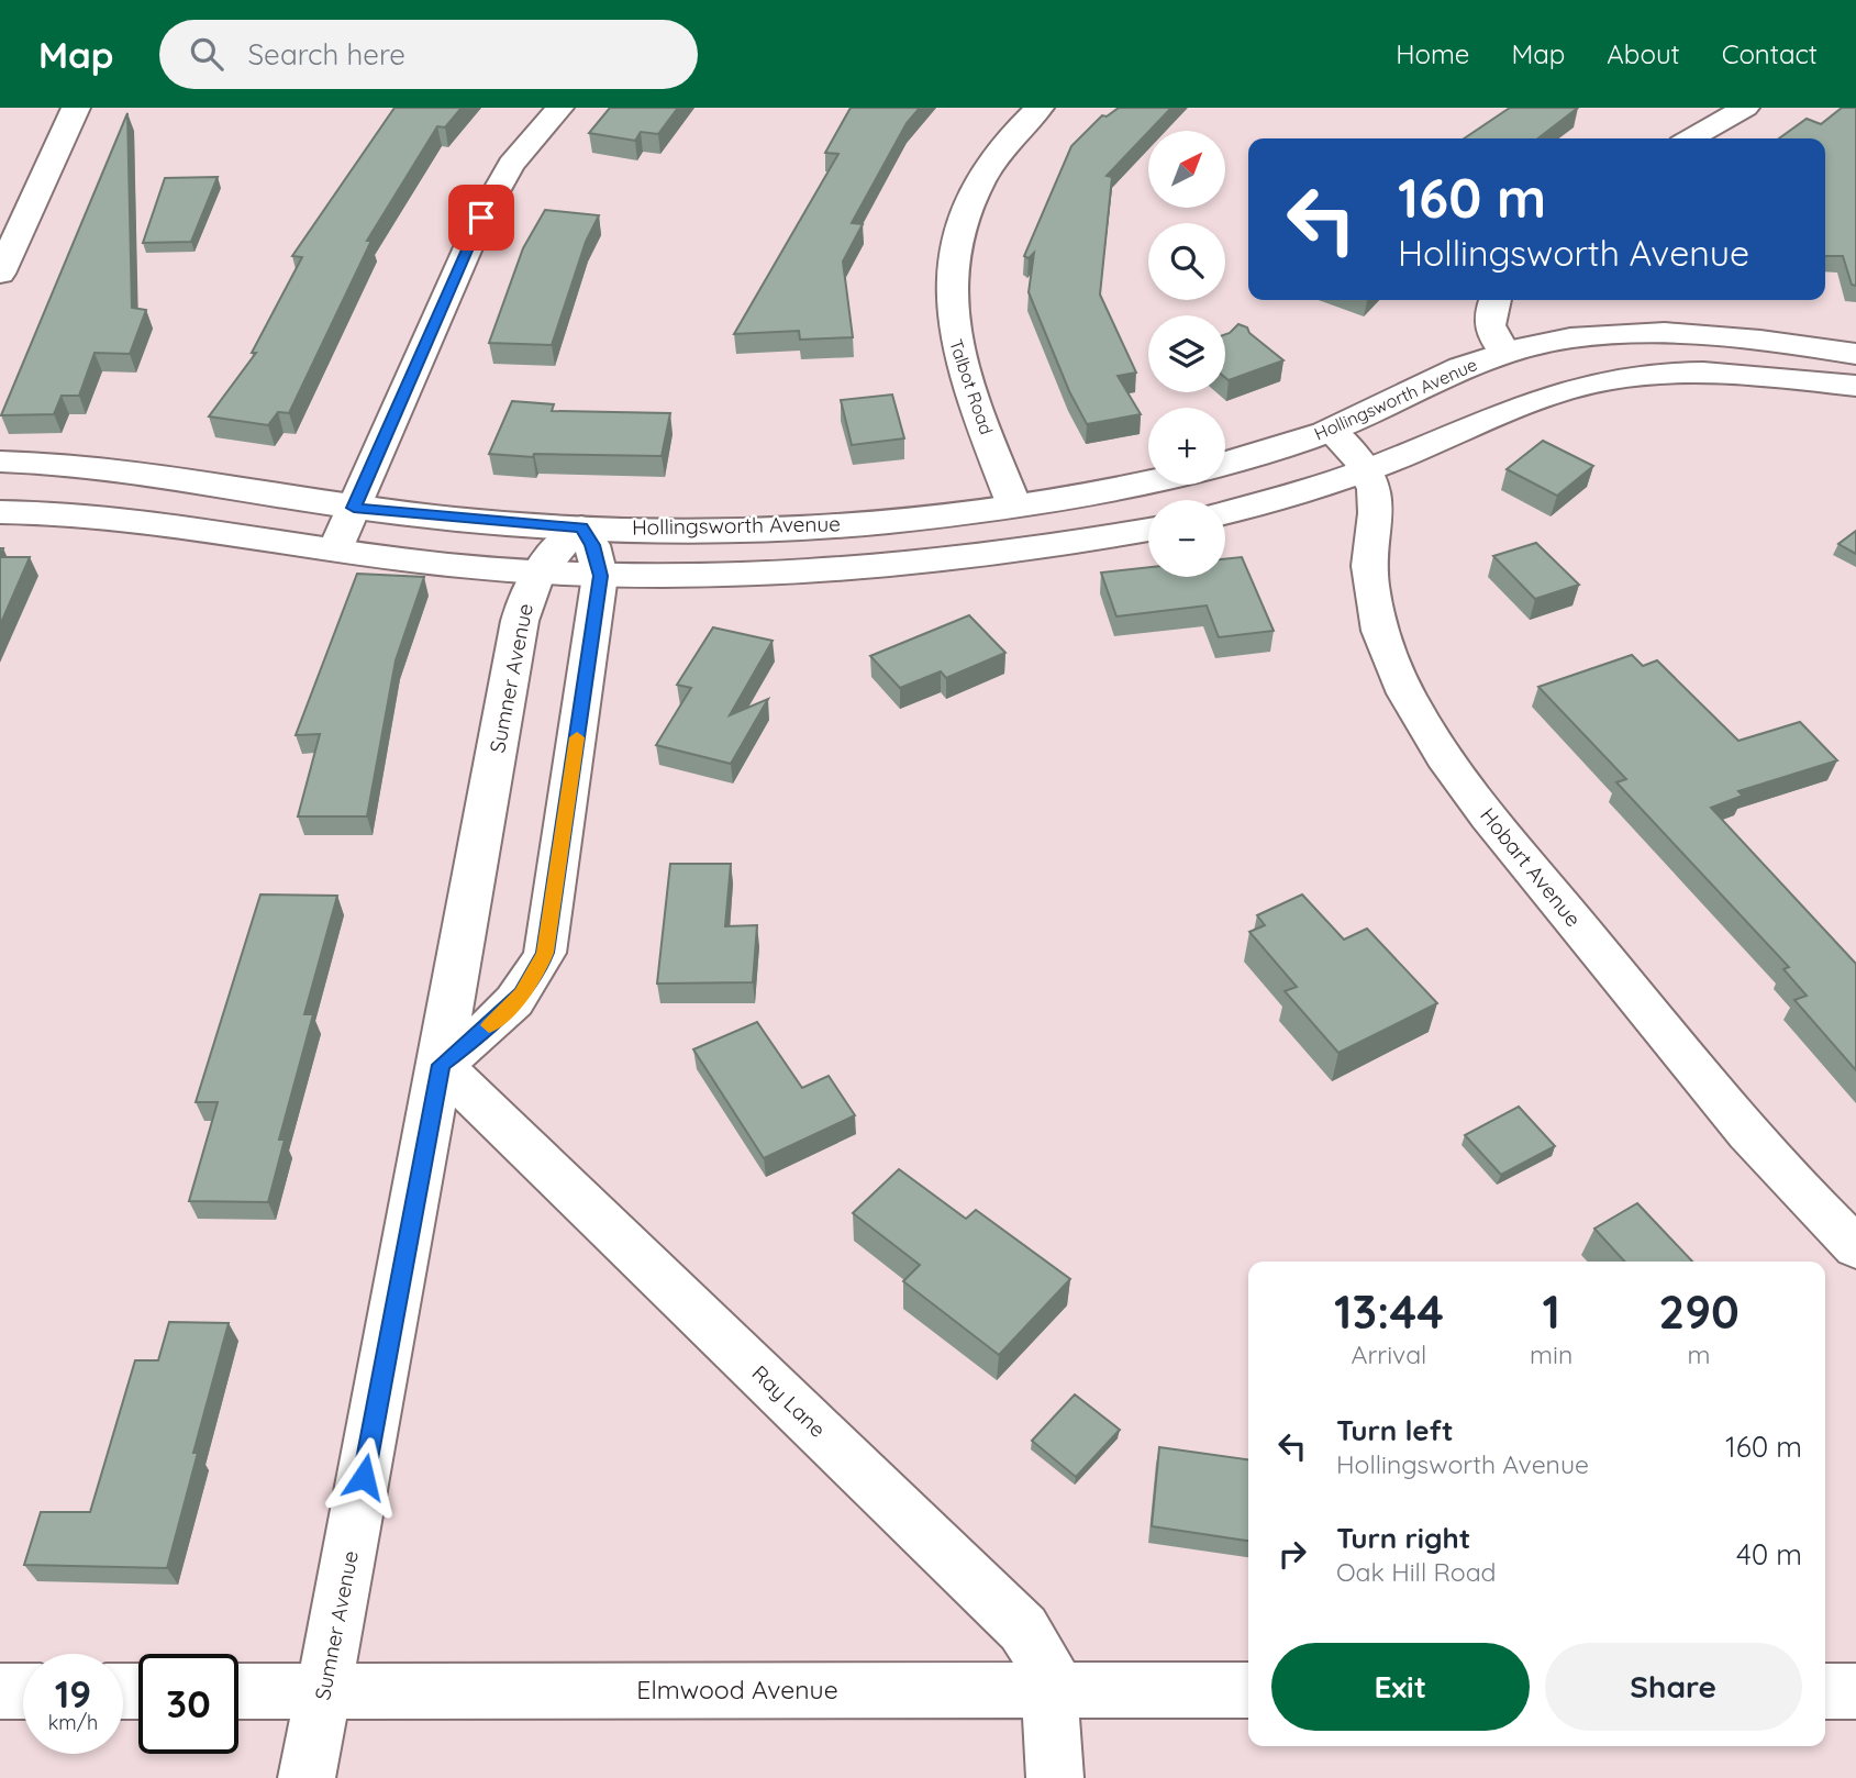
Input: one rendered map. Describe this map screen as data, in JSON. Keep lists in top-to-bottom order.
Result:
{
  "streets": {
    "street": [
      "Talbot Road",
      "Hollingsworth Avenue",
      "Sumner Avenue",
      "Hobart Avenue",
      "Ray Lane",
      "Elmwood Avenue"
    ]
  },
  "crossings": [
    ["Talbot Road", "Hollingsworth Avenue"],
    ["Hollingsworth Avenue", "Sumner Avenue"],
    ["Hollingsworth Avenue", "Hobart Avenue"],
    ["Sumner Avenue", "Ray Lane"],
    ["Sumner Avenue", "Elmwood Avenue"],
    ["Ray Lane", "Elmwood Avenue"]
  ],
  "north": "top right",
  "page": {
    "header": "Map",
    "search": "Search here",
    "nav": [
      "Home",
      "Map",
      "About",
      "Contact"
    ],
    "map_buttons": ["+", "−"],
    "turn": ["160 m", "Hollingsworth Avenue"],
    "eta": [
      "13:44",
      "Arrival",
      "1",
      "min",
      "290",
      "m"
    ],
    "list": [
      {
        "name": "Turn left",
        "note": "Hollingsworth Avenue",
        "value": "160 m"
      },
      {
        "name": "Turn right",
        "note": "Oak Hill Road",
        "value": "40 m"
      }
    ],
    "buttons": ["Exit", "Share"],
    "speed": "19 km/h",
    "limit": "30"
  }
}
